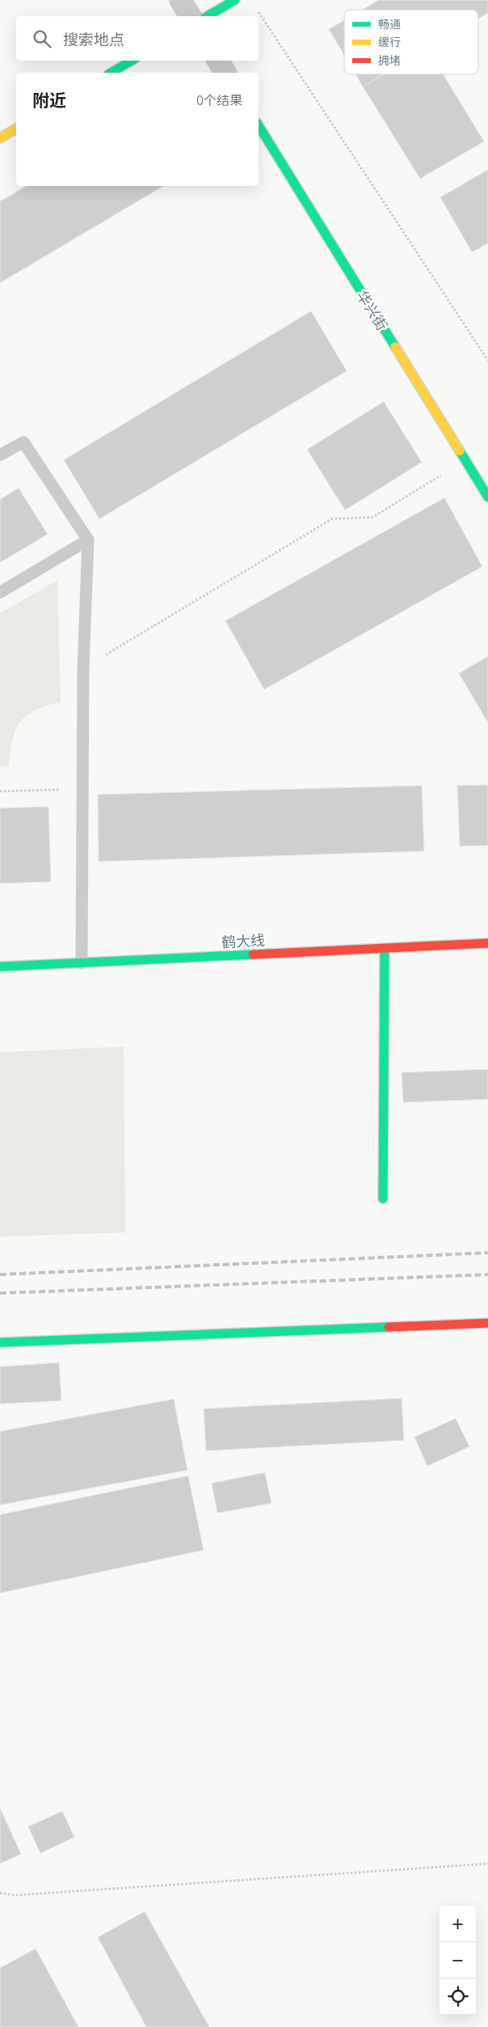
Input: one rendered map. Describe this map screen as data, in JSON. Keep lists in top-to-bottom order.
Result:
{
  "streets": {
    "main road": ["华兴街", "鹤大线"]
  },
  "legend": ["畅通", "缓行", "拥堵"],
  "page": {
    "search": "搜索地点",
    "heading": ["附近", "0个结果"],
    "map_buttons": ["+", "−"]
  }
}
